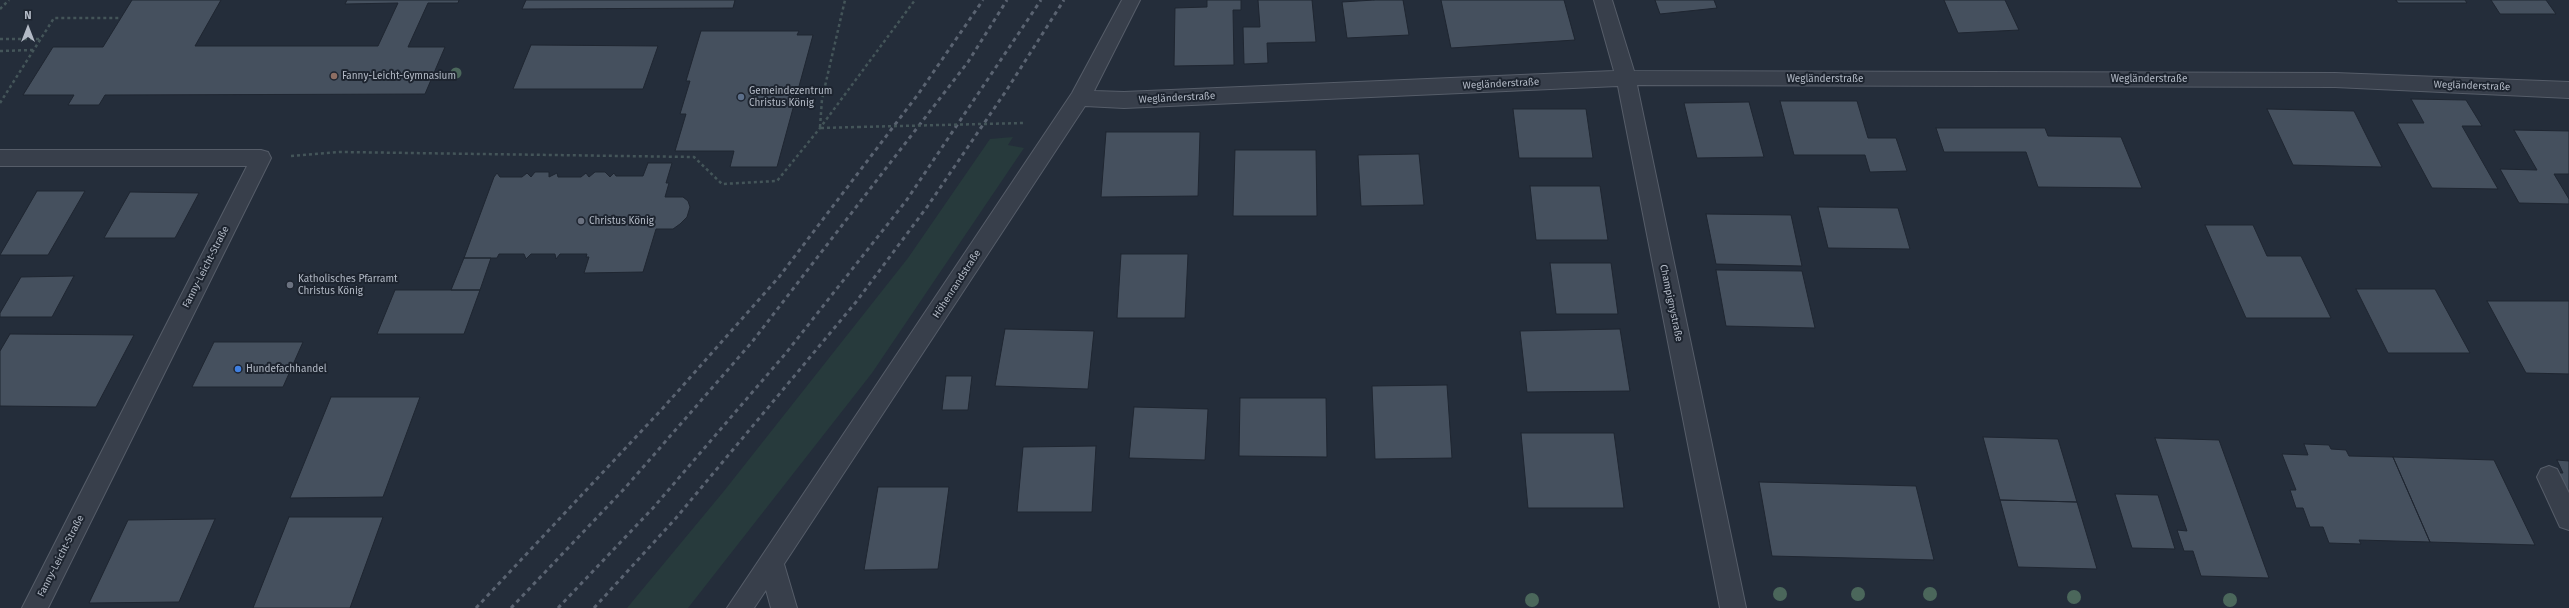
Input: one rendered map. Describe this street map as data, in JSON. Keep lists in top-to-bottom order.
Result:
{
  "streets": {
    "street": [
      "Wegländerstraße",
      "Fanny-Leicht-Straße",
      "Höhenrandstraße",
      "Champignystraße"
    ]
  },
  "crossings": [
    ["Wegländerstraße", "Höhenrandstraße"],
    ["Wegländerstraße", "Champignystraße"]
  ],
  "places": [
    "Fanny-Leicht-Gymnasium",
    "Gemeindezentrum Christus König",
    "Christus König",
    "Katholisches Pfarramt Christus König",
    "Hundefachhandel"
  ],
  "north": "top"
}
